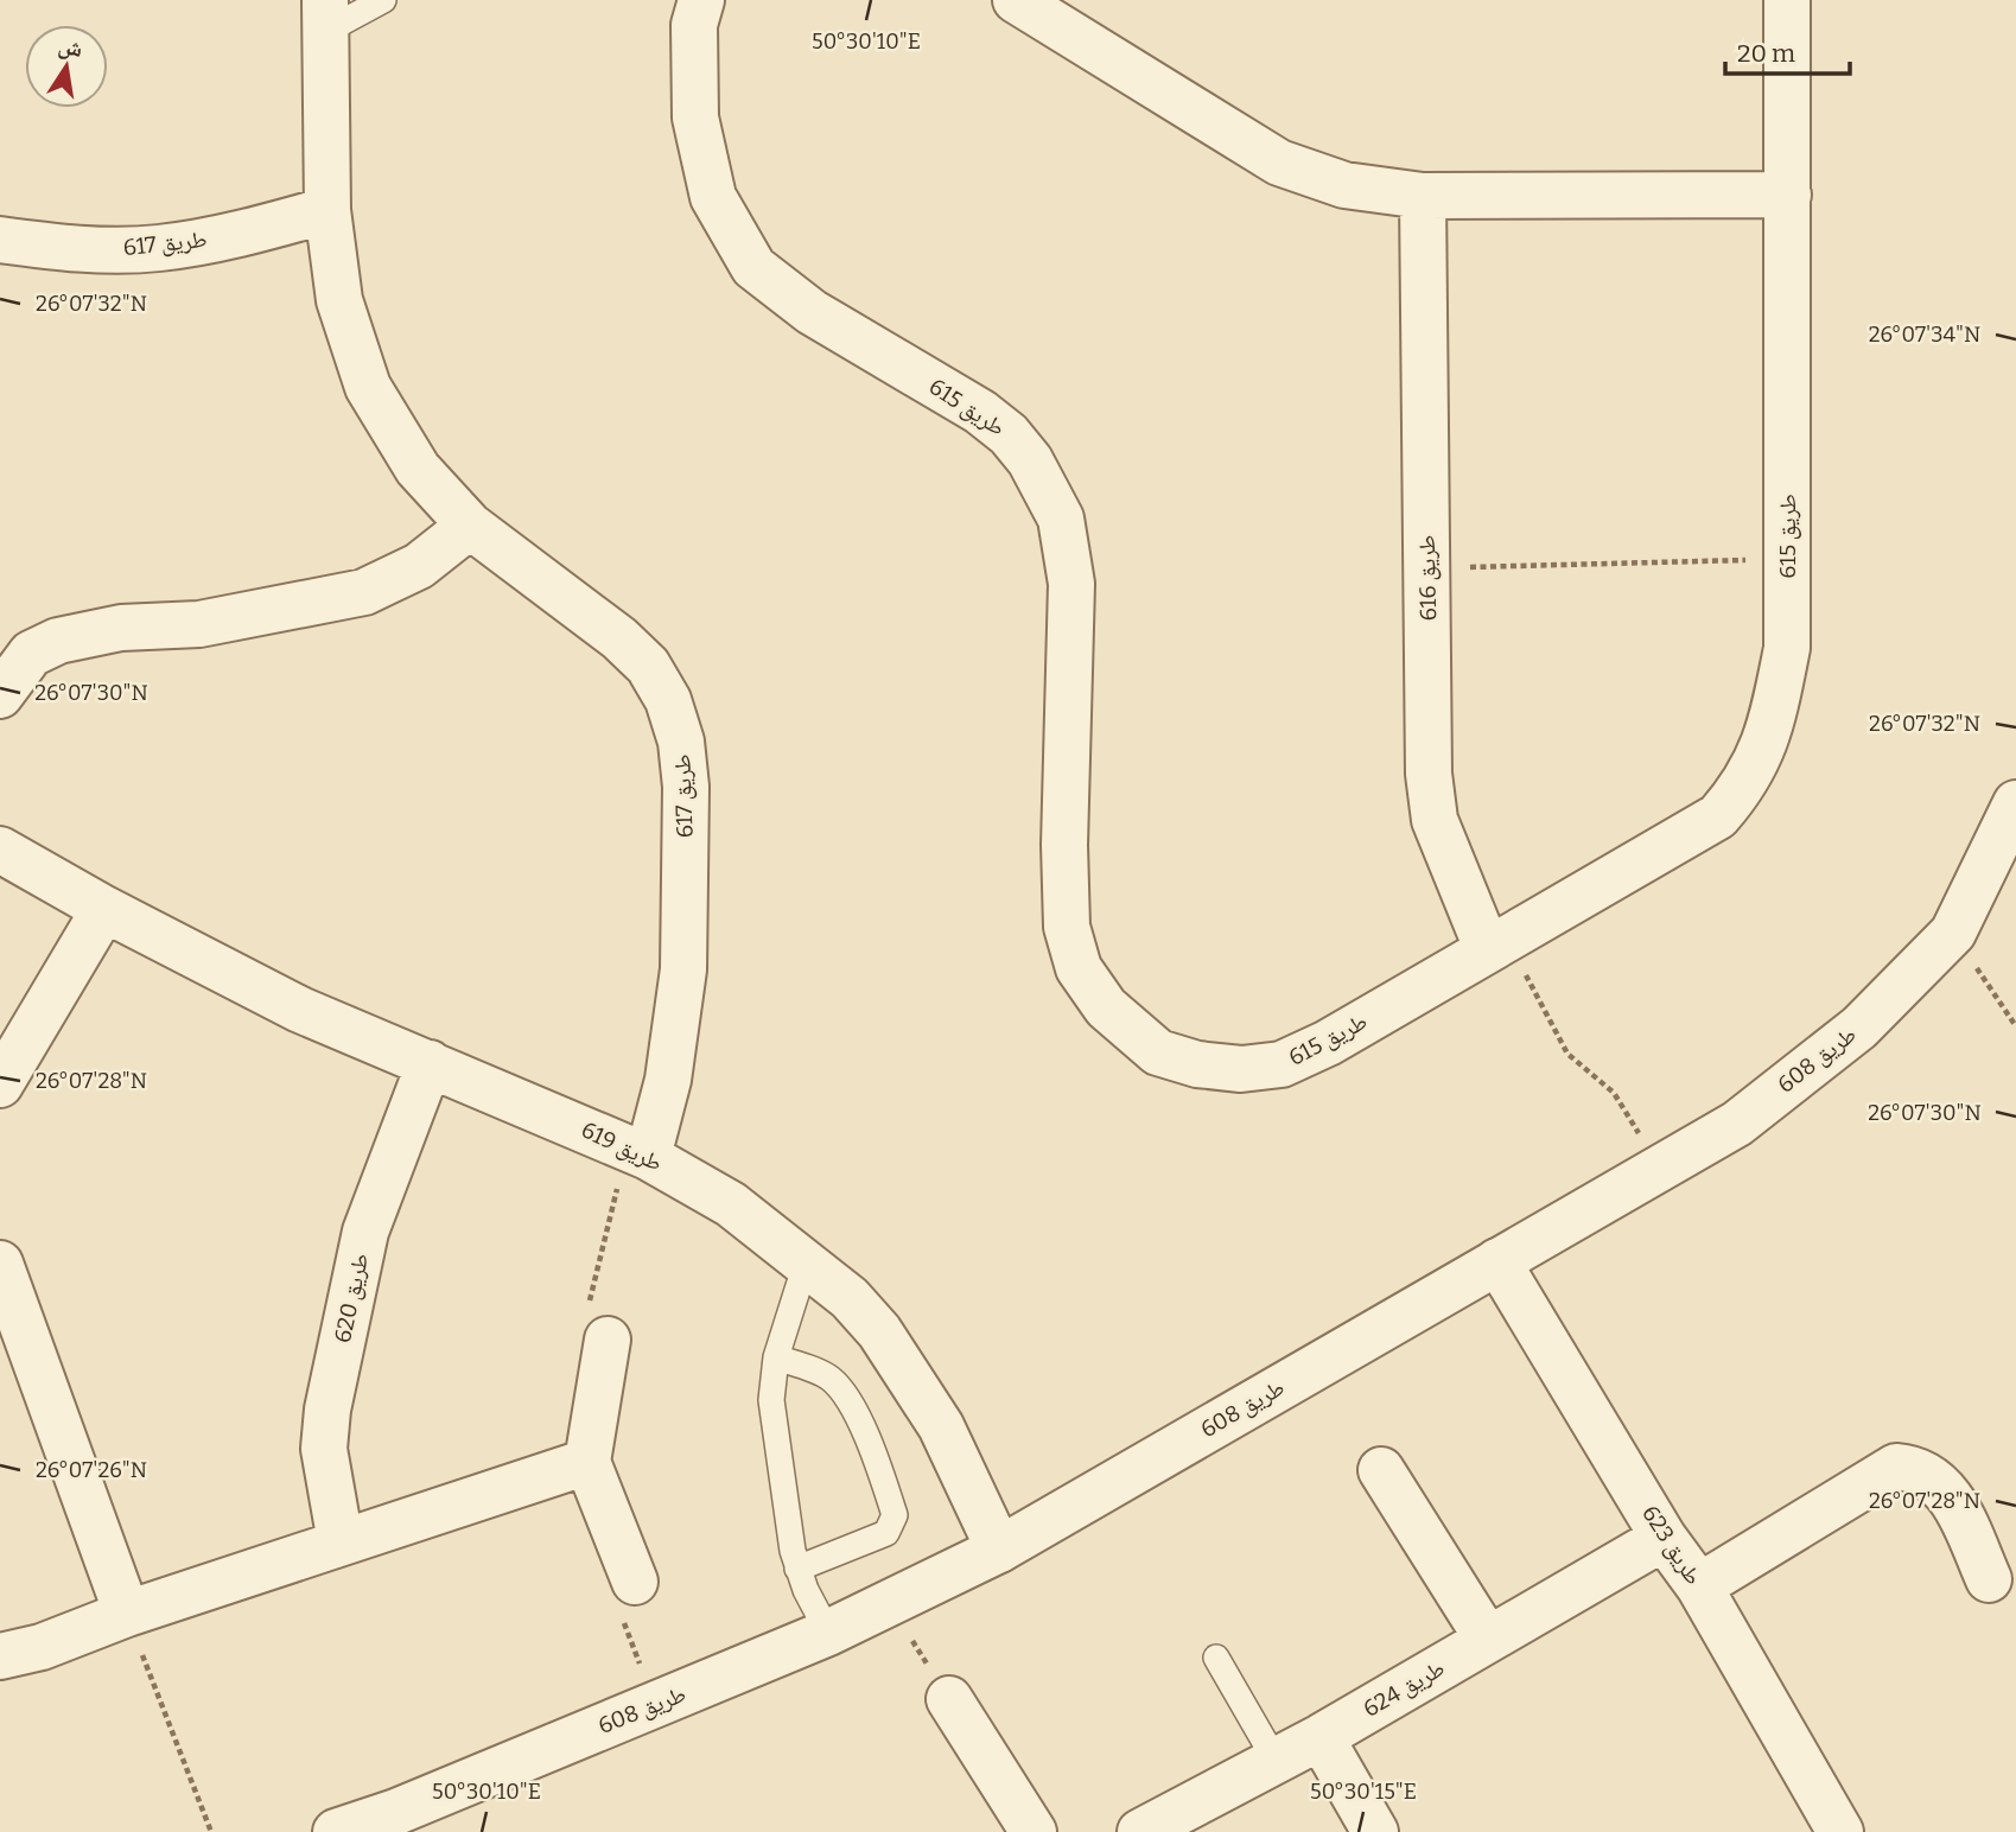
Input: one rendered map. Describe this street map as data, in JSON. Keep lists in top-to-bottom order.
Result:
{
  "streets": {
    "street": [
      "طريق 617",
      "طريق 615",
      "طريق 616",
      "طريق 608",
      "طريق 619",
      "طريق 620",
      "طريق 623",
      "طريق 624"
    ]
  },
  "crossings": [
    ["طريق 617", "طريق 619"],
    ["طريق 615", "طريق 616"],
    ["طريق 608", "طريق 619"],
    ["طريق 608", "طريق 623"],
    ["طريق 619", "طريق 620"],
    ["طريق 623", "طريق 624"]
  ],
  "scale_bar": "20 m",
  "north": "top",
  "coordinates": [
    "50°30'10\"E",
    "26°07'32\"N",
    "26°07'34\"N",
    "26°07'30\"N",
    "26°07'28\"N",
    "26°07'26\"N",
    "50°30'15\"E"
  ]
}
